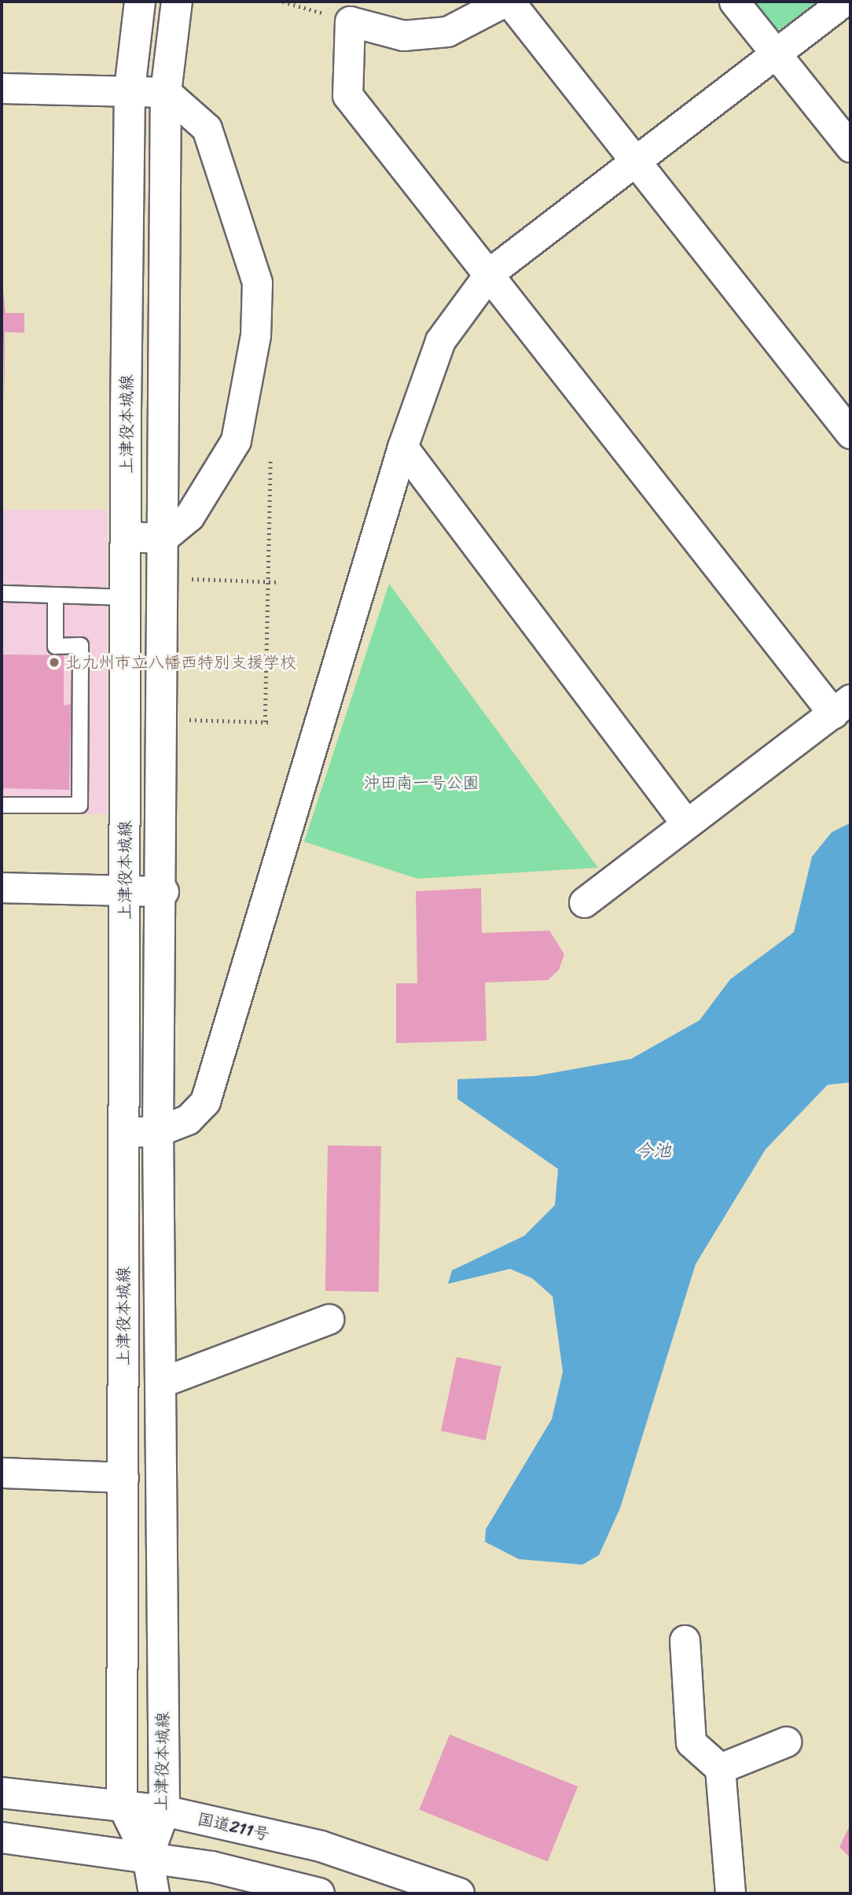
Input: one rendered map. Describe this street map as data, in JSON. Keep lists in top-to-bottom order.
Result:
{
  "streets": {
    "main road": ["上津役本城線", "国道211号"]
  },
  "crossings": [
    ["上津役本城線", "国道211号"]
  ],
  "water": ["今池"],
  "parks": ["沖田南一号公園"],
  "places": ["北九州市立八幡西特別支援学校"]
}
